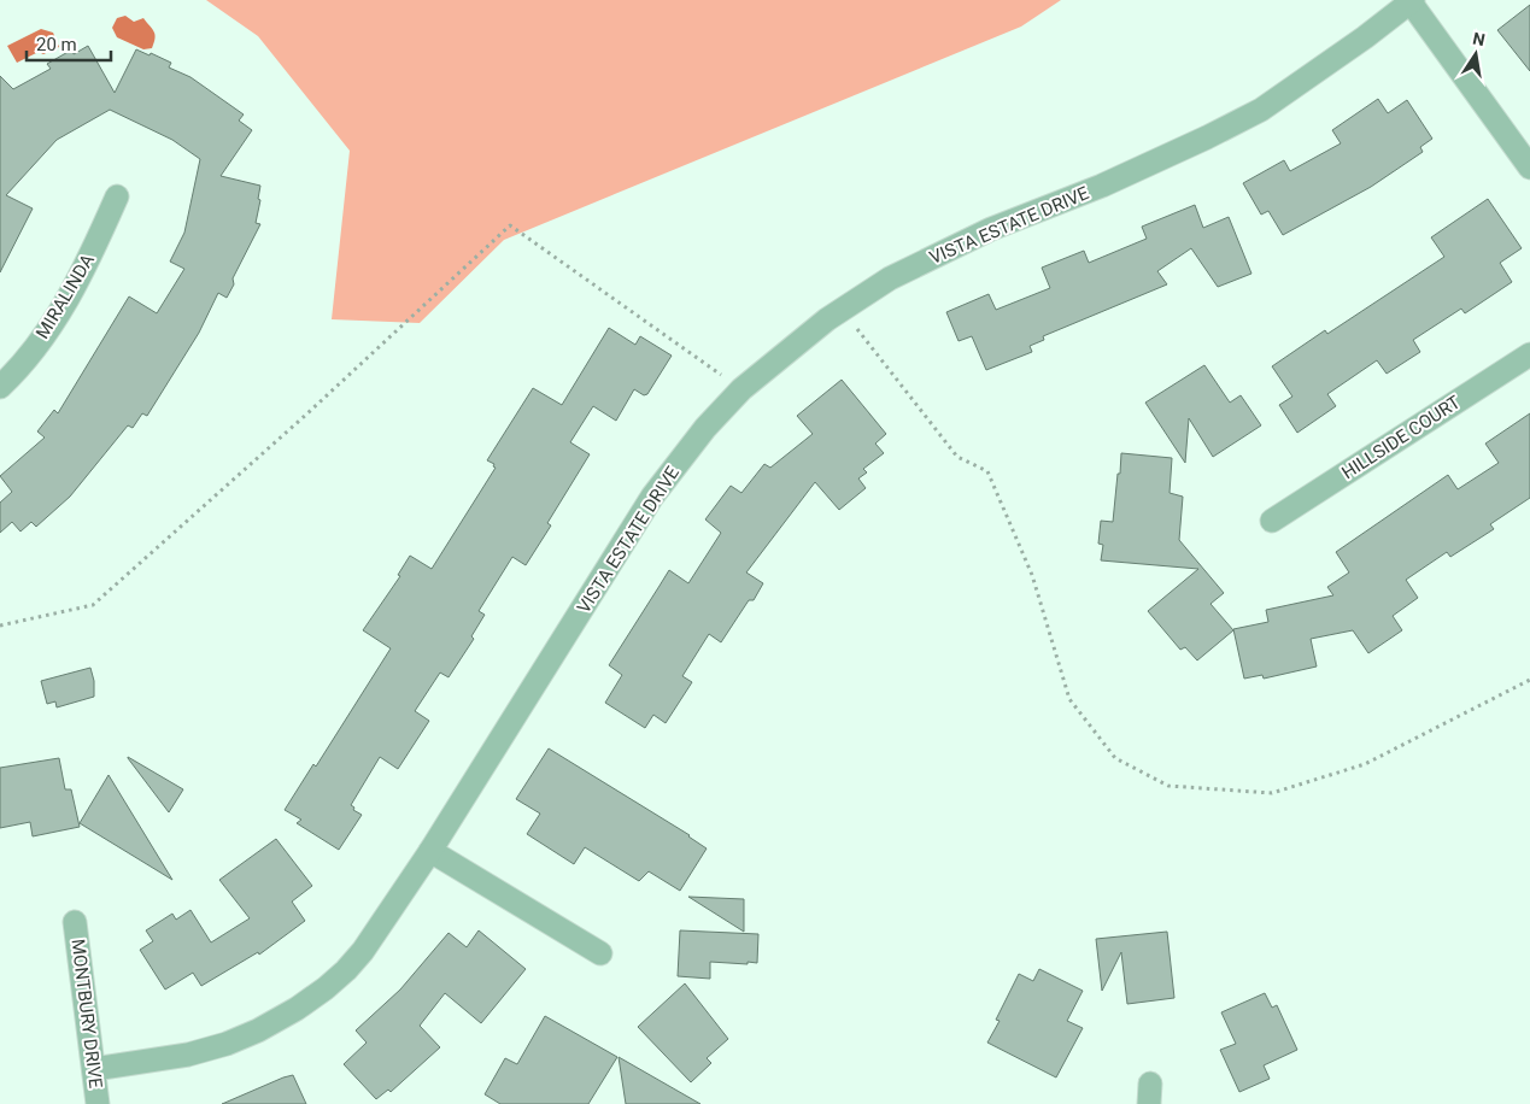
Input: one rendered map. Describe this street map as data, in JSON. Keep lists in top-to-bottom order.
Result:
{
  "streets": {
    "street": [
      "VISTA ESTATE DRIVE",
      "MIRALINDA",
      "HILLSIDE COURT",
      "MONTBURY DRIVE"
    ]
  },
  "crossings": [
    ["VISTA ESTATE DRIVE", "MONTBURY DRIVE"]
  ],
  "scale_bar": "20 m",
  "north": "top"
}
